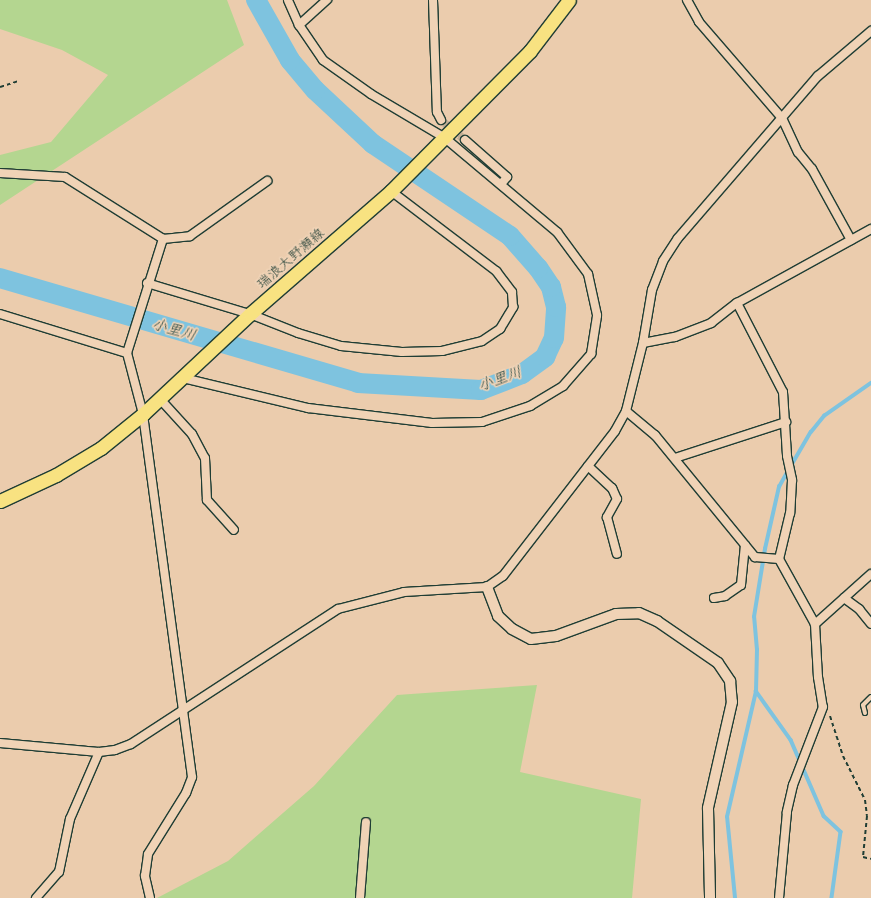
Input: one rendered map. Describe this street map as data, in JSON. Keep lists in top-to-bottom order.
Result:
{
  "streets": {
    "main road": ["瑞浪大野瀬線"]
  },
  "water": ["小里川"]
}
